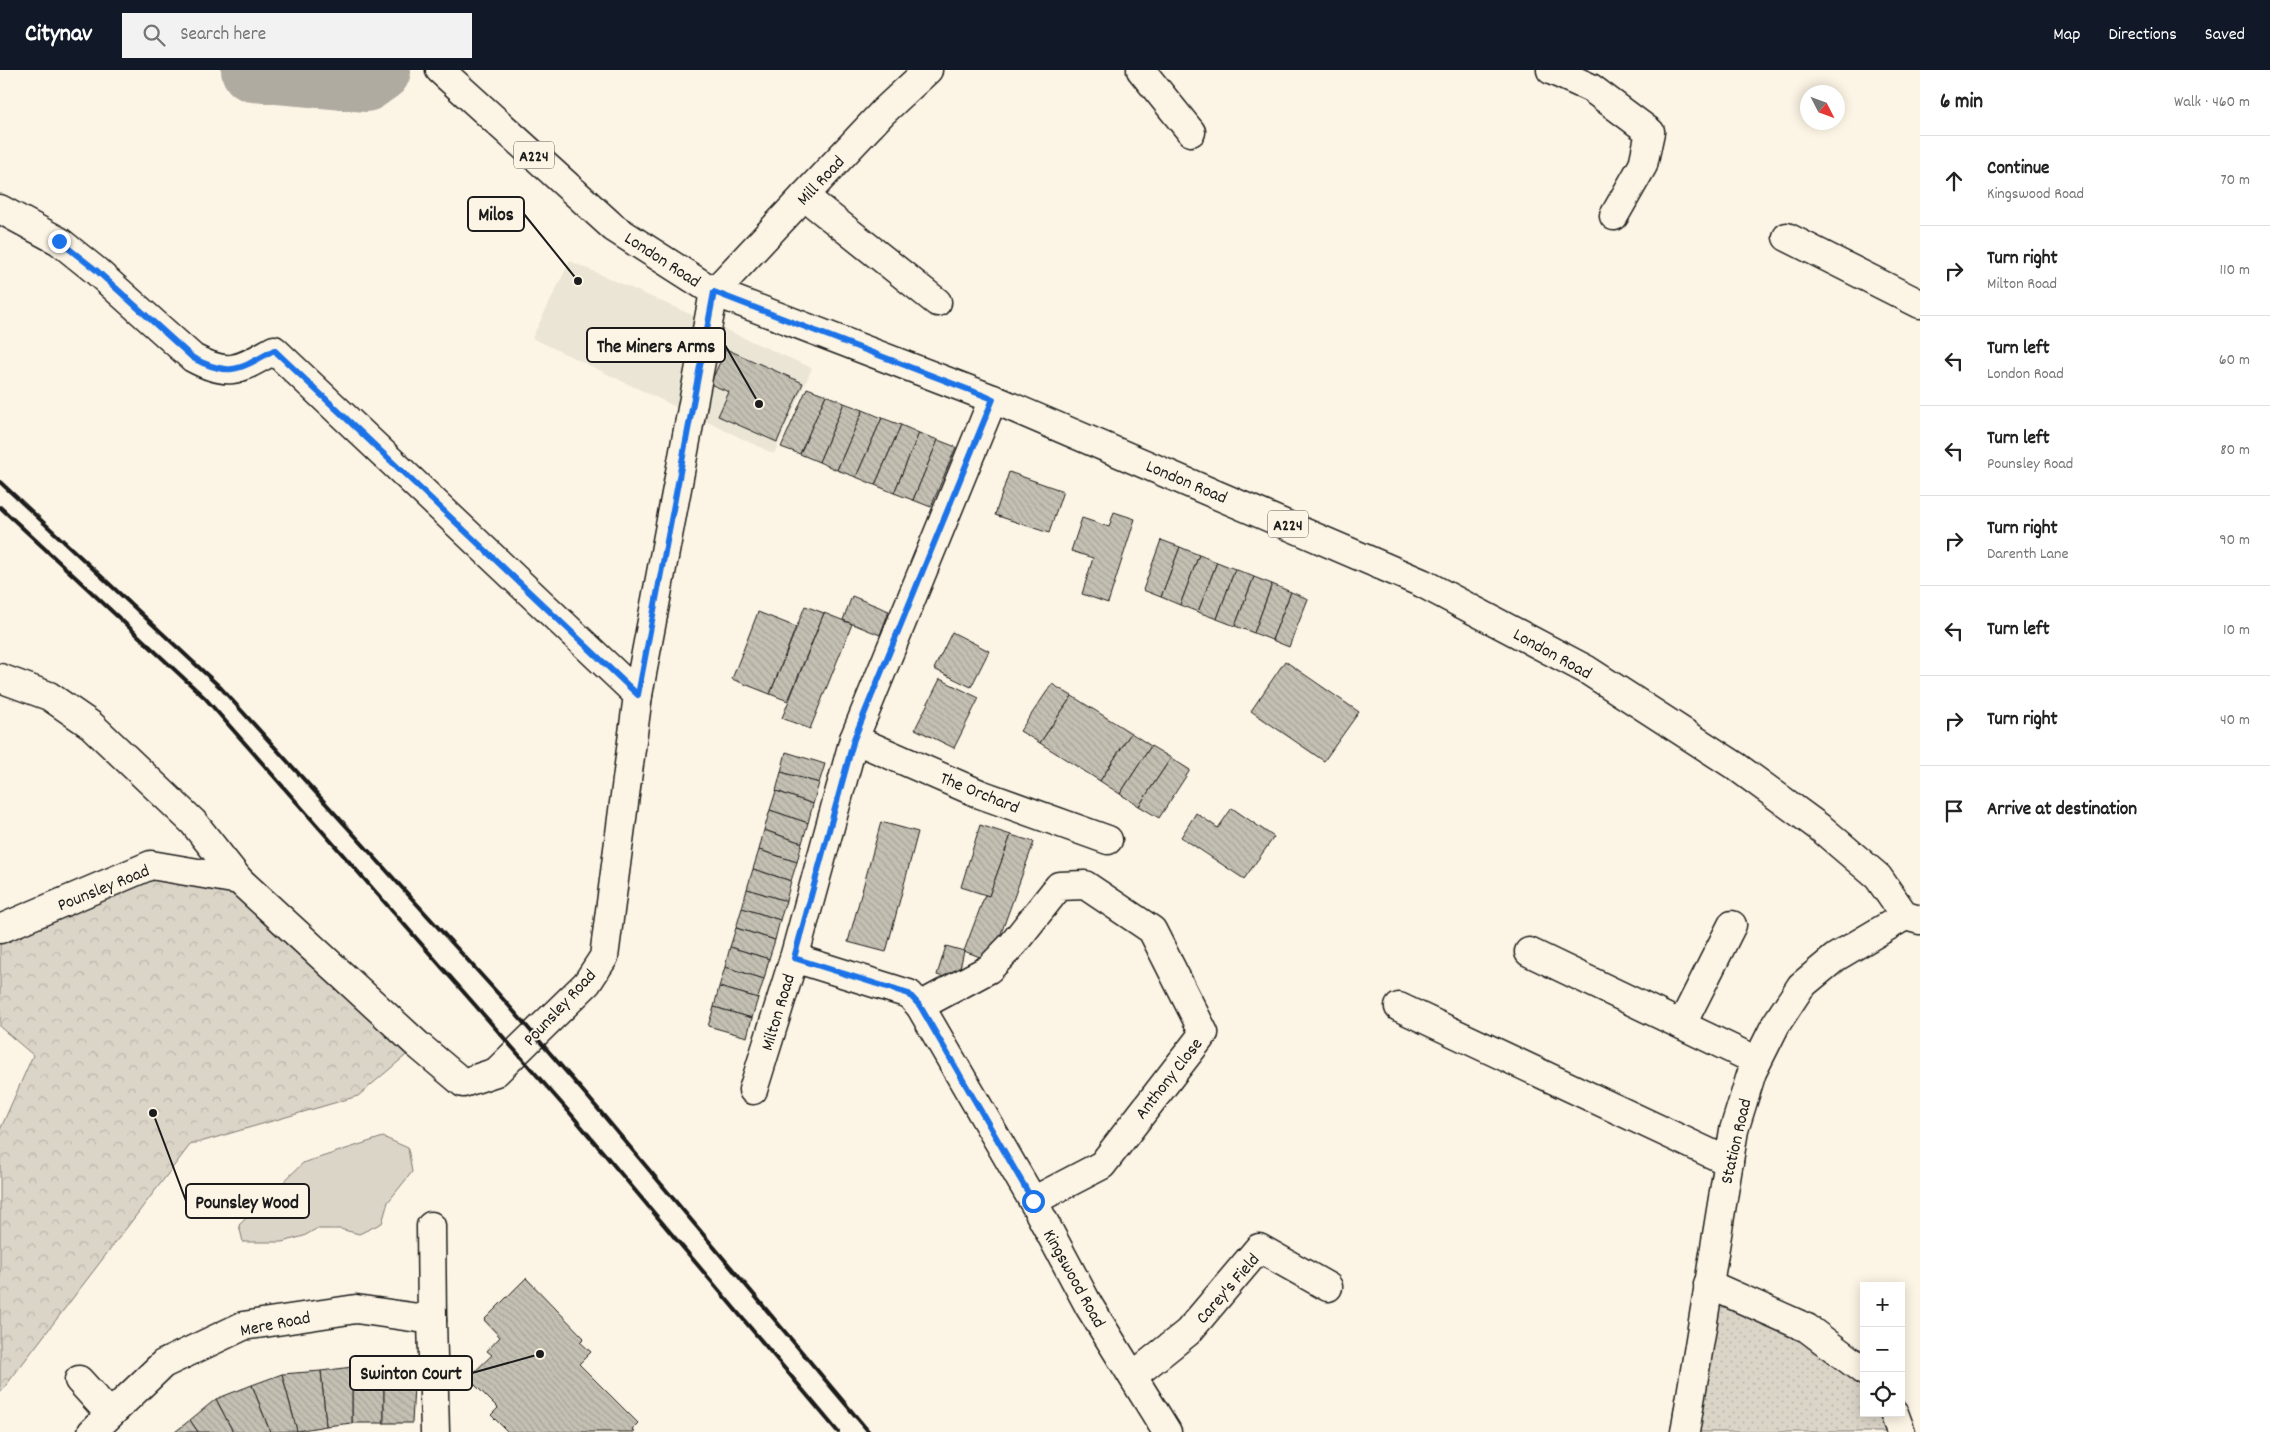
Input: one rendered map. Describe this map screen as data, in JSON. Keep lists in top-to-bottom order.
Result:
{
  "streets": {
    "street": [
      "A224",
      "Mill Road",
      "London Road",
      "The Orchard",
      "Pounsley Road",
      "Milton Road",
      "Anthony Close",
      "Station Road",
      "Kingswood Road",
      "Carey's Field",
      "Mere Road"
    ]
  },
  "crossings": [
    ["Mill Road", "London Road"],
    ["Mill Road", "Pounsley Road"],
    ["London Road", "Pounsley Road"],
    ["London Road", "Milton Road"],
    ["London Road", "Station Road"],
    ["The Orchard", "Milton Road"],
    ["Milton Road", "Kingswood Road"],
    ["Anthony Close", "Kingswood Road"],
    ["Kingswood Road", "Carey's Field"]
  ],
  "places": [
    "Milos",
    "The Miners Arms",
    "Pounsley Wood",
    "Swinton Court"
  ],
  "north": "bottom right",
  "page": {
    "header": "Citynav",
    "search": "Search here",
    "nav": ["Map", "Directions", "Saved"],
    "heading": ["6 min", "Walk · 460 m"],
    "list": [
      ["Continue", "Kingswood Road", "70 m"],
      ["Turn right", "Milton Road", "110 m"],
      ["Turn left", "London Road", "60 m"],
      ["Turn left", "Pounsley Road", "80 m"],
      ["Turn right", "Darenth Lane", "90 m"],
      ["Turn left", "10 m"],
      ["Turn right", "40 m"],
      "Arrive at destination"
    ],
    "map_buttons": ["+", "−"]
  }
}
